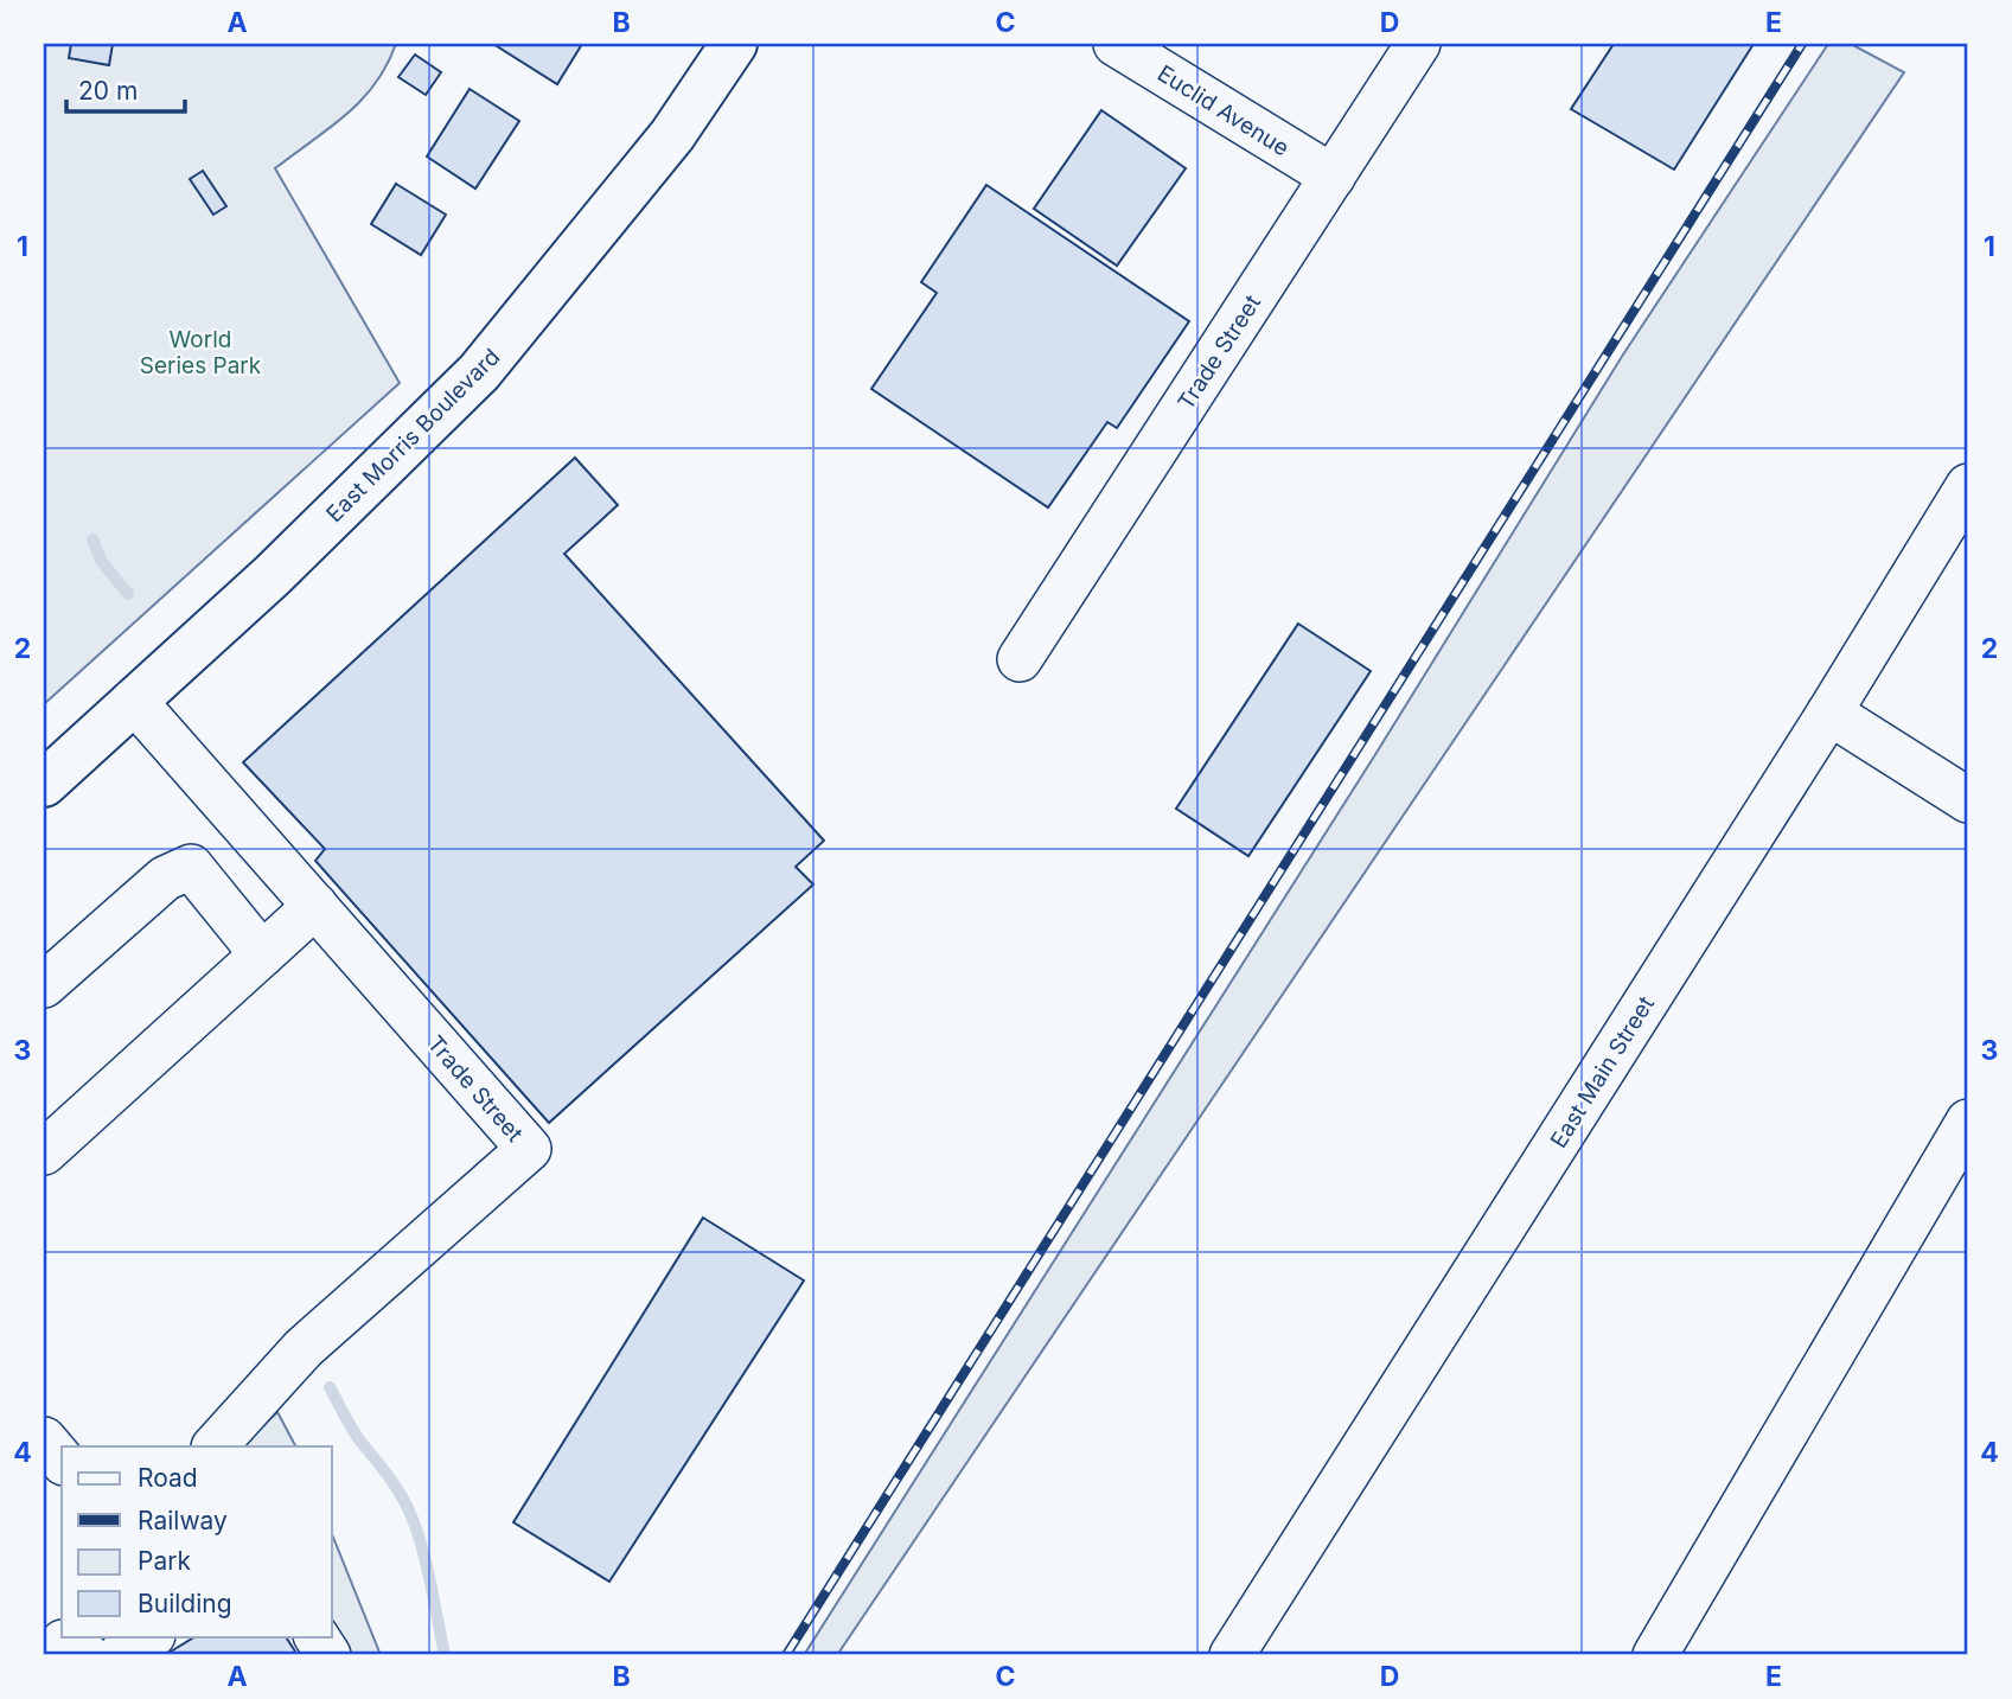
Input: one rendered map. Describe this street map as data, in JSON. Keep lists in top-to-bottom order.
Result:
{
  "streets": {
    "main road": ["East Morris Boulevard"],
    "street": ["Euclid Avenue", "Trade Street", "East Main Street"]
  },
  "crossings": [
    ["Euclid Avenue", "Trade Street"],
    ["Trade Street", "East Morris Boulevard"]
  ],
  "parks": ["World Series Park"],
  "legend": [
    "Road",
    "Railway",
    "Park",
    "Building"
  ],
  "scale_bar": "20 m",
  "grid": {
    "columns": [
      "A",
      "B",
      "C",
      "D",
      "E"
    ],
    "rows": [
      "1",
      "2",
      "3",
      "4"
    ]
  }
}
